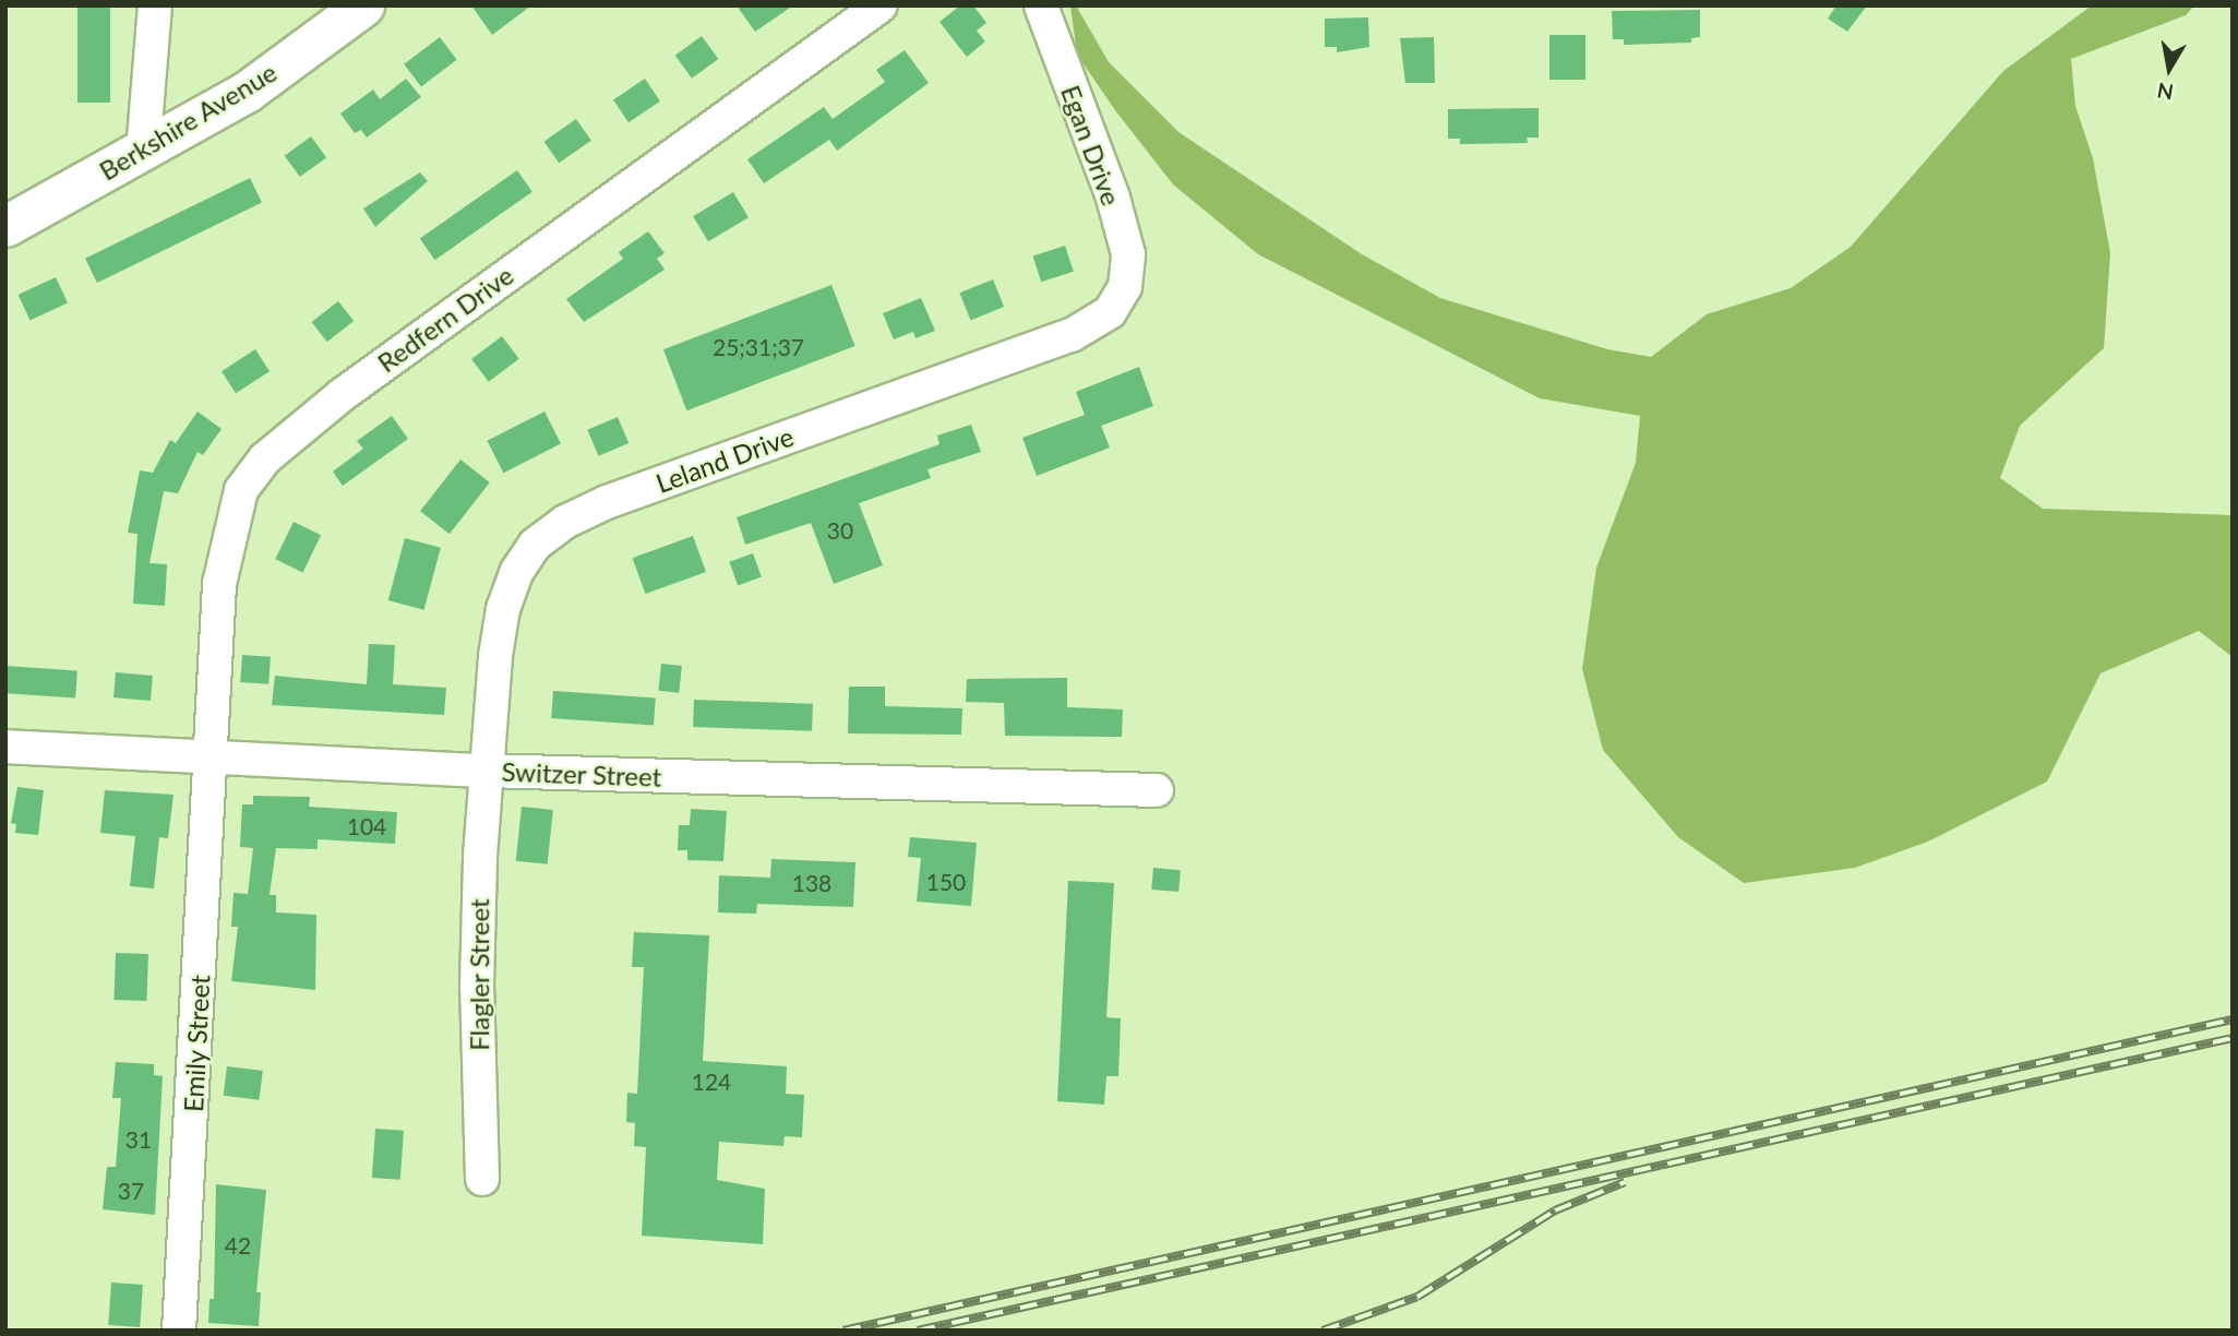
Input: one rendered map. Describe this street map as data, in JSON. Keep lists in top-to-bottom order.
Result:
{
  "streets": {
    "main road": ["Berkshire Avenue"],
    "street": [
      "Egan Drive",
      "Redfern Drive",
      "Leland Drive",
      "Switzer Street",
      "Flagler Street",
      "Emily Street"
    ]
  },
  "crossings": [
    ["Egan Drive", "Leland Drive"],
    ["Redfern Drive", "Switzer Street"],
    ["Redfern Drive", "Emily Street"],
    ["Leland Drive", "Switzer Street"],
    ["Leland Drive", "Flagler Street"],
    ["Switzer Street", "Flagler Street"],
    ["Switzer Street", "Emily Street"]
  ],
  "house_numbers": [
    "25;31;37",
    "30",
    "104",
    "150",
    "138",
    "124",
    "31",
    "37",
    "42"
  ],
  "north": "bottom"
}
